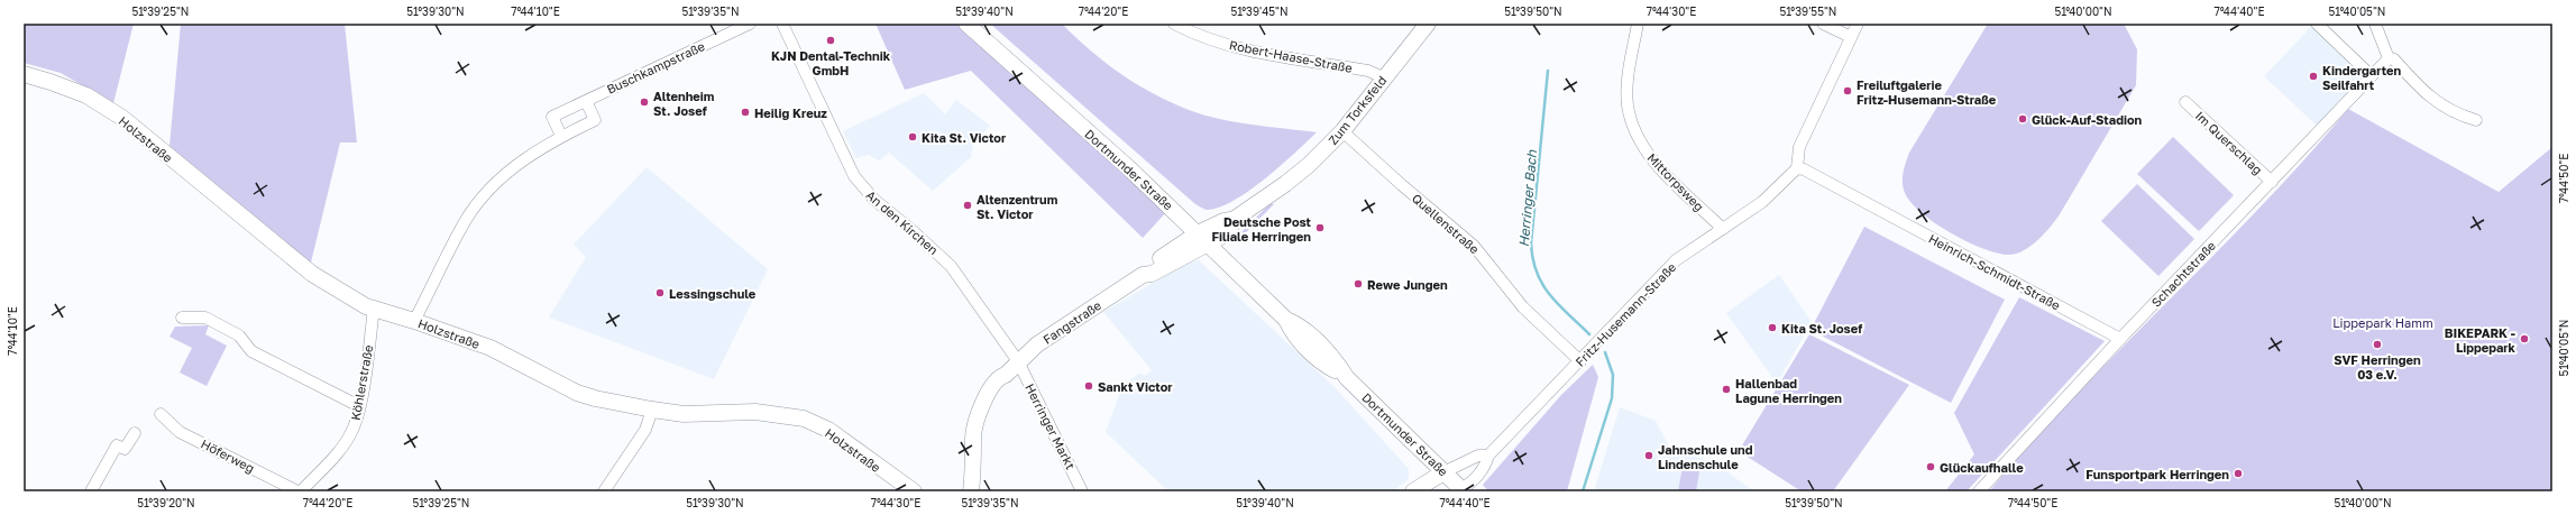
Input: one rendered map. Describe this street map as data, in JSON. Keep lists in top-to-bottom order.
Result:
{
  "streets": {
    "main road": [
      "Zum Torksfeld",
      "Holzstraße",
      "Dortmunder Straße",
      "Fangstraße"
    ],
    "street": [
      "Robert-Haase-Straße",
      "Buschkampstraße",
      "Im Querschlag",
      "Mittorpsweg",
      "An den Kirchen",
      "Quellenstraße",
      "Heinrich-Schmidt-Straße",
      "Schachtstraße",
      "Fritz-Husemann-Straße",
      "Köhlerstraße",
      "Herringer Markt",
      "Höferweg"
    ]
  },
  "crossings": [
    ["Robert-Haase-Straße", "Zum Torksfeld"],
    ["Zum Torksfeld", "Dortmunder Straße"],
    ["Zum Torksfeld", "Quellenstraße"],
    ["Zum Torksfeld", "Fangstraße"],
    ["Holzstraße", "Köhlerstraße"],
    ["Im Querschlag", "Schachtstraße"],
    ["Dortmunder Straße", "Fritz-Husemann-Straße"],
    ["Dortmunder Straße", "Fangstraße"],
    ["Mittorpsweg", "Fritz-Husemann-Straße"],
    ["An den Kirchen", "Fangstraße"],
    ["An den Kirchen", "Herringer Markt"],
    ["Quellenstraße", "Fritz-Husemann-Straße"],
    ["Heinrich-Schmidt-Straße", "Schachtstraße"],
    ["Heinrich-Schmidt-Straße", "Fritz-Husemann-Straße"],
    ["Fangstraße", "Herringer Markt"],
    ["Köhlerstraße", "Höferweg"]
  ],
  "water": ["Herringer Bach"],
  "parks": ["Lippepark Hamm"],
  "places": [
    "KJN Dental-Technik GmbH",
    "Kindergarten Seilfahrt",
    "Freiluftgalerie Fritz-Husemann-Straße",
    "Altenheim St. Josef",
    "Heilig Kreuz",
    "Glück-Auf-Stadion",
    "Kita St. Victor",
    "Altenzentrum St. Victor",
    "Deutsche Post Filiale Herringen",
    "Rewe Jungen",
    "Lessingschule",
    "Kita St. Josef",
    "BIKEPARK - Lippepark",
    "SVF Herringen 03 e.V.",
    "Sankt Victor",
    "Hallenbad Lagune Herringen",
    "Jahnschule und Lindenschule",
    "Glückaufhalle",
    "Funsportpark Herringen"
  ],
  "coordinates": [
    "51°39'25\"N",
    "51°39'30\"N",
    "7°44'10\"E",
    "51°39'35\"N",
    "51°39'40\"N",
    "7°44'20\"E",
    "51°39'45\"N",
    "51°39'50\"N",
    "7°44'30\"E",
    "51°39'55\"N",
    "51°40'00\"N",
    "7°44'40\"E",
    "51°40'05\"N",
    "7°44'50\"E",
    "51°39'20\"N"
  ]
}
